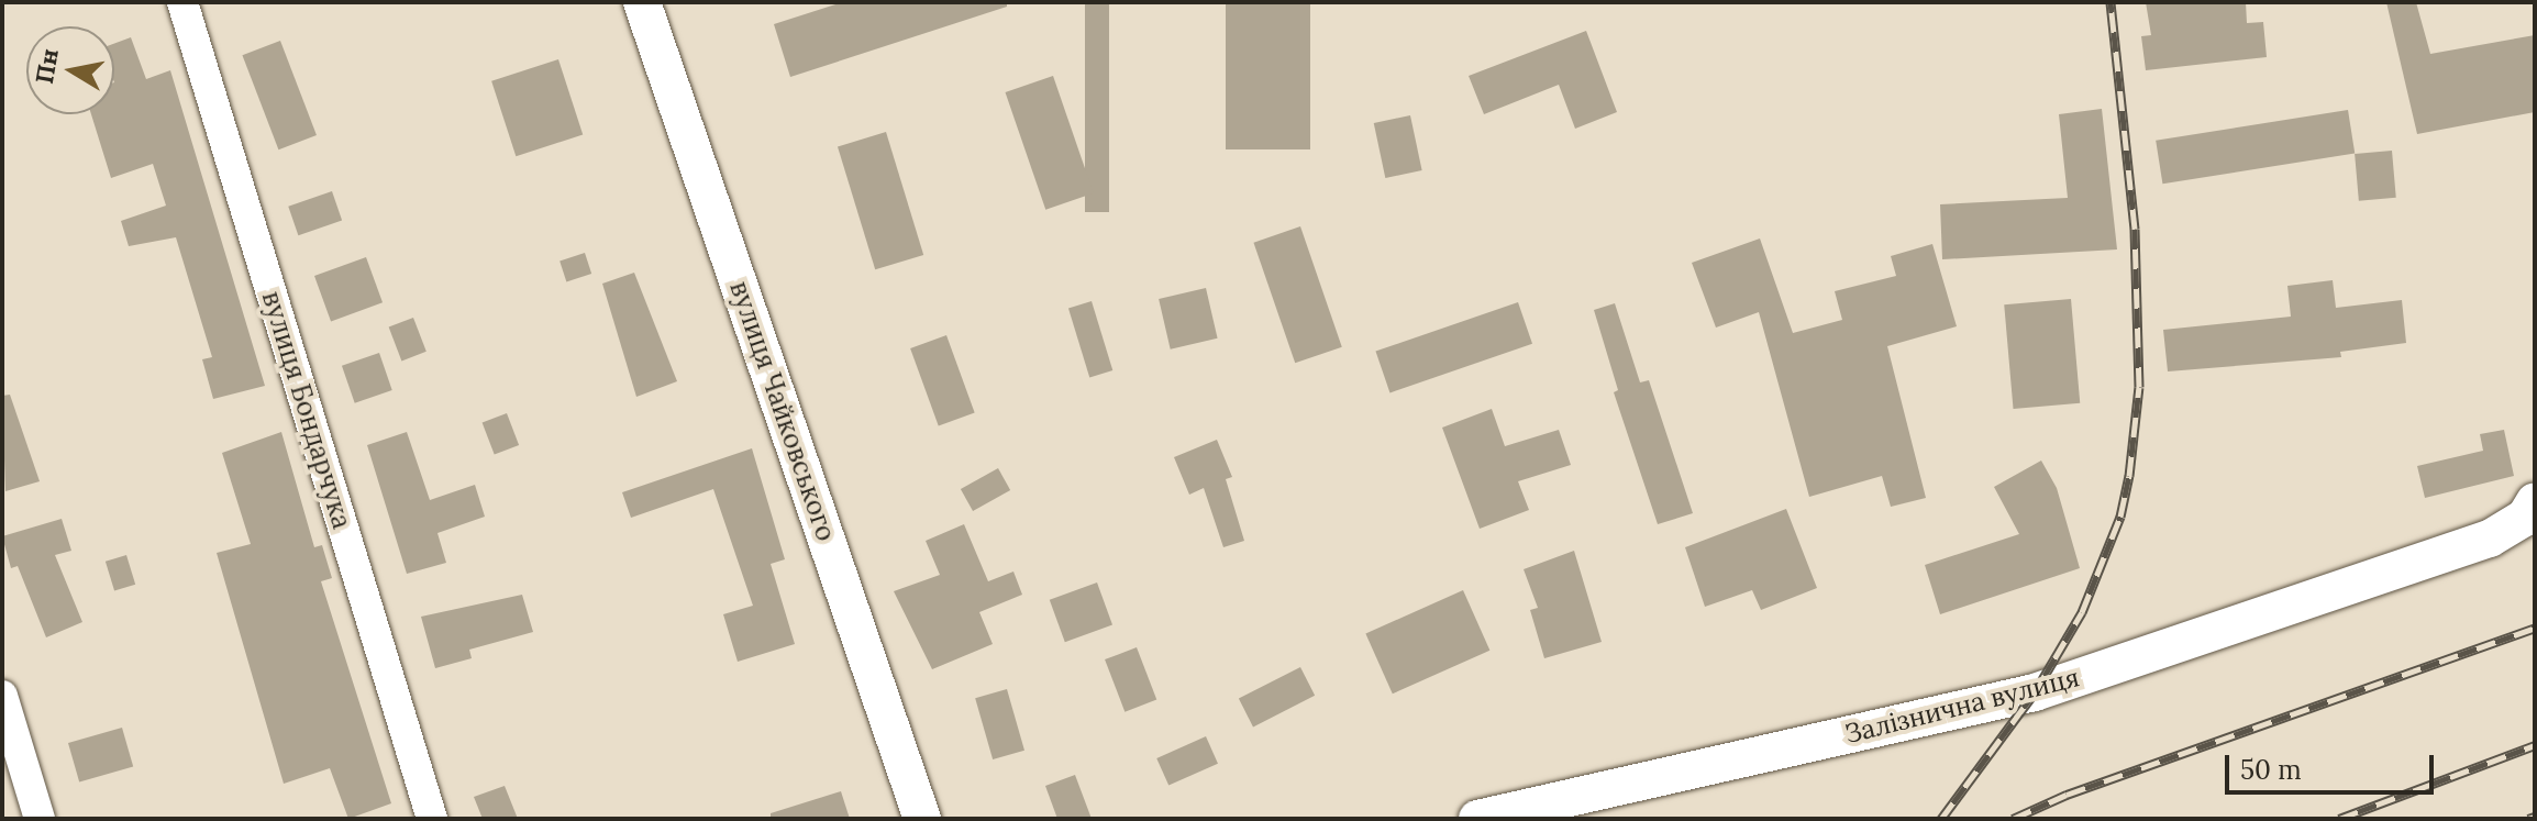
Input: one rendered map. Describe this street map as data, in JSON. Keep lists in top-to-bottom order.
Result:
{
  "streets": {
    "street": ["вулиця Бондарчука", "вулиця Чайковського", "Залізнична вулиця"]
  },
  "scale_bar": "50 m",
  "north": "left"
}
